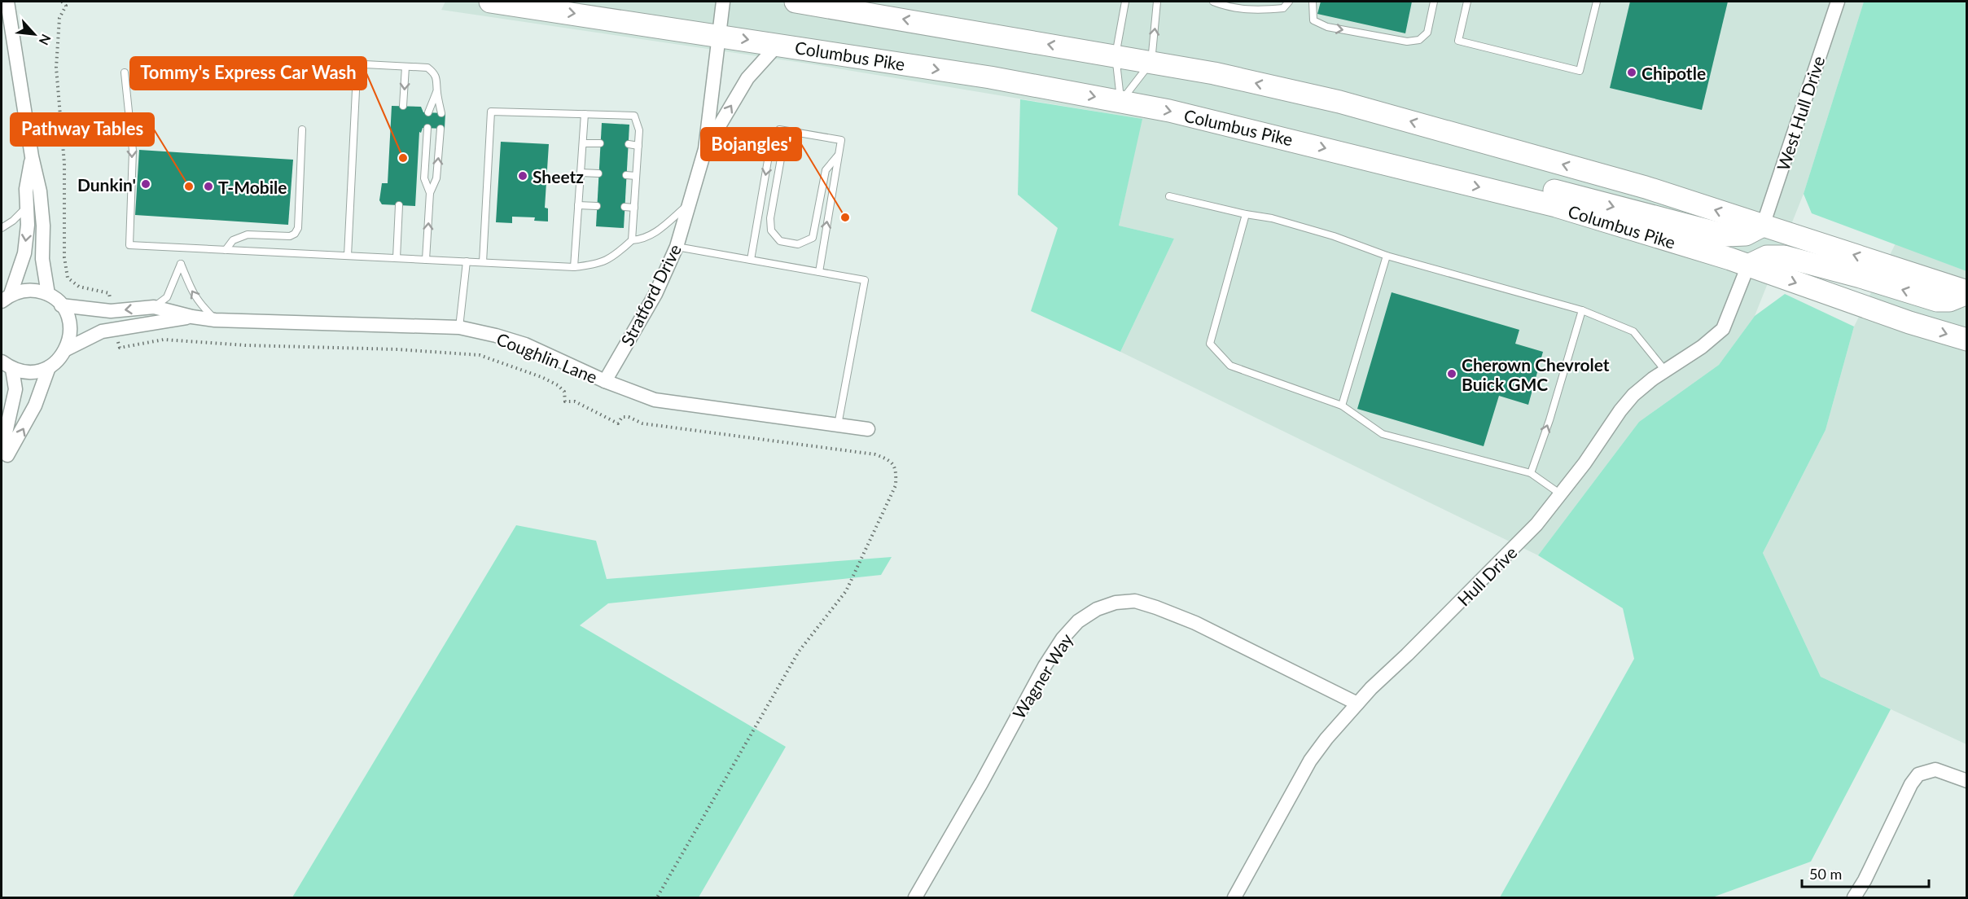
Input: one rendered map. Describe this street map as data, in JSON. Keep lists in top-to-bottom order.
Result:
{
  "streets": {
    "highway": ["Columbus Pike"],
    "street": [
      "West Hull Drive",
      "Stratford Drive",
      "Coughlin Lane",
      "Hull Drive",
      "Wagner Way"
    ]
  },
  "crossings": [
    ["Columbus Pike", "Stratford Drive"],
    ["Columbus Pike", "Hull Drive"],
    ["Stratford Drive", "Coughlin Lane"],
    ["Hull Drive", "Wagner Way"]
  ],
  "places": [
    "Chipotle",
    "Tommy's Express Car Wash",
    "Sheetz",
    "Dunkin'",
    "Pathway Tables",
    "T-Mobile",
    "Bojangles'",
    "Cherown Chevrolet Buick GMC"
  ],
  "scale_bar": "50 m",
  "north": "bottom right"
}
